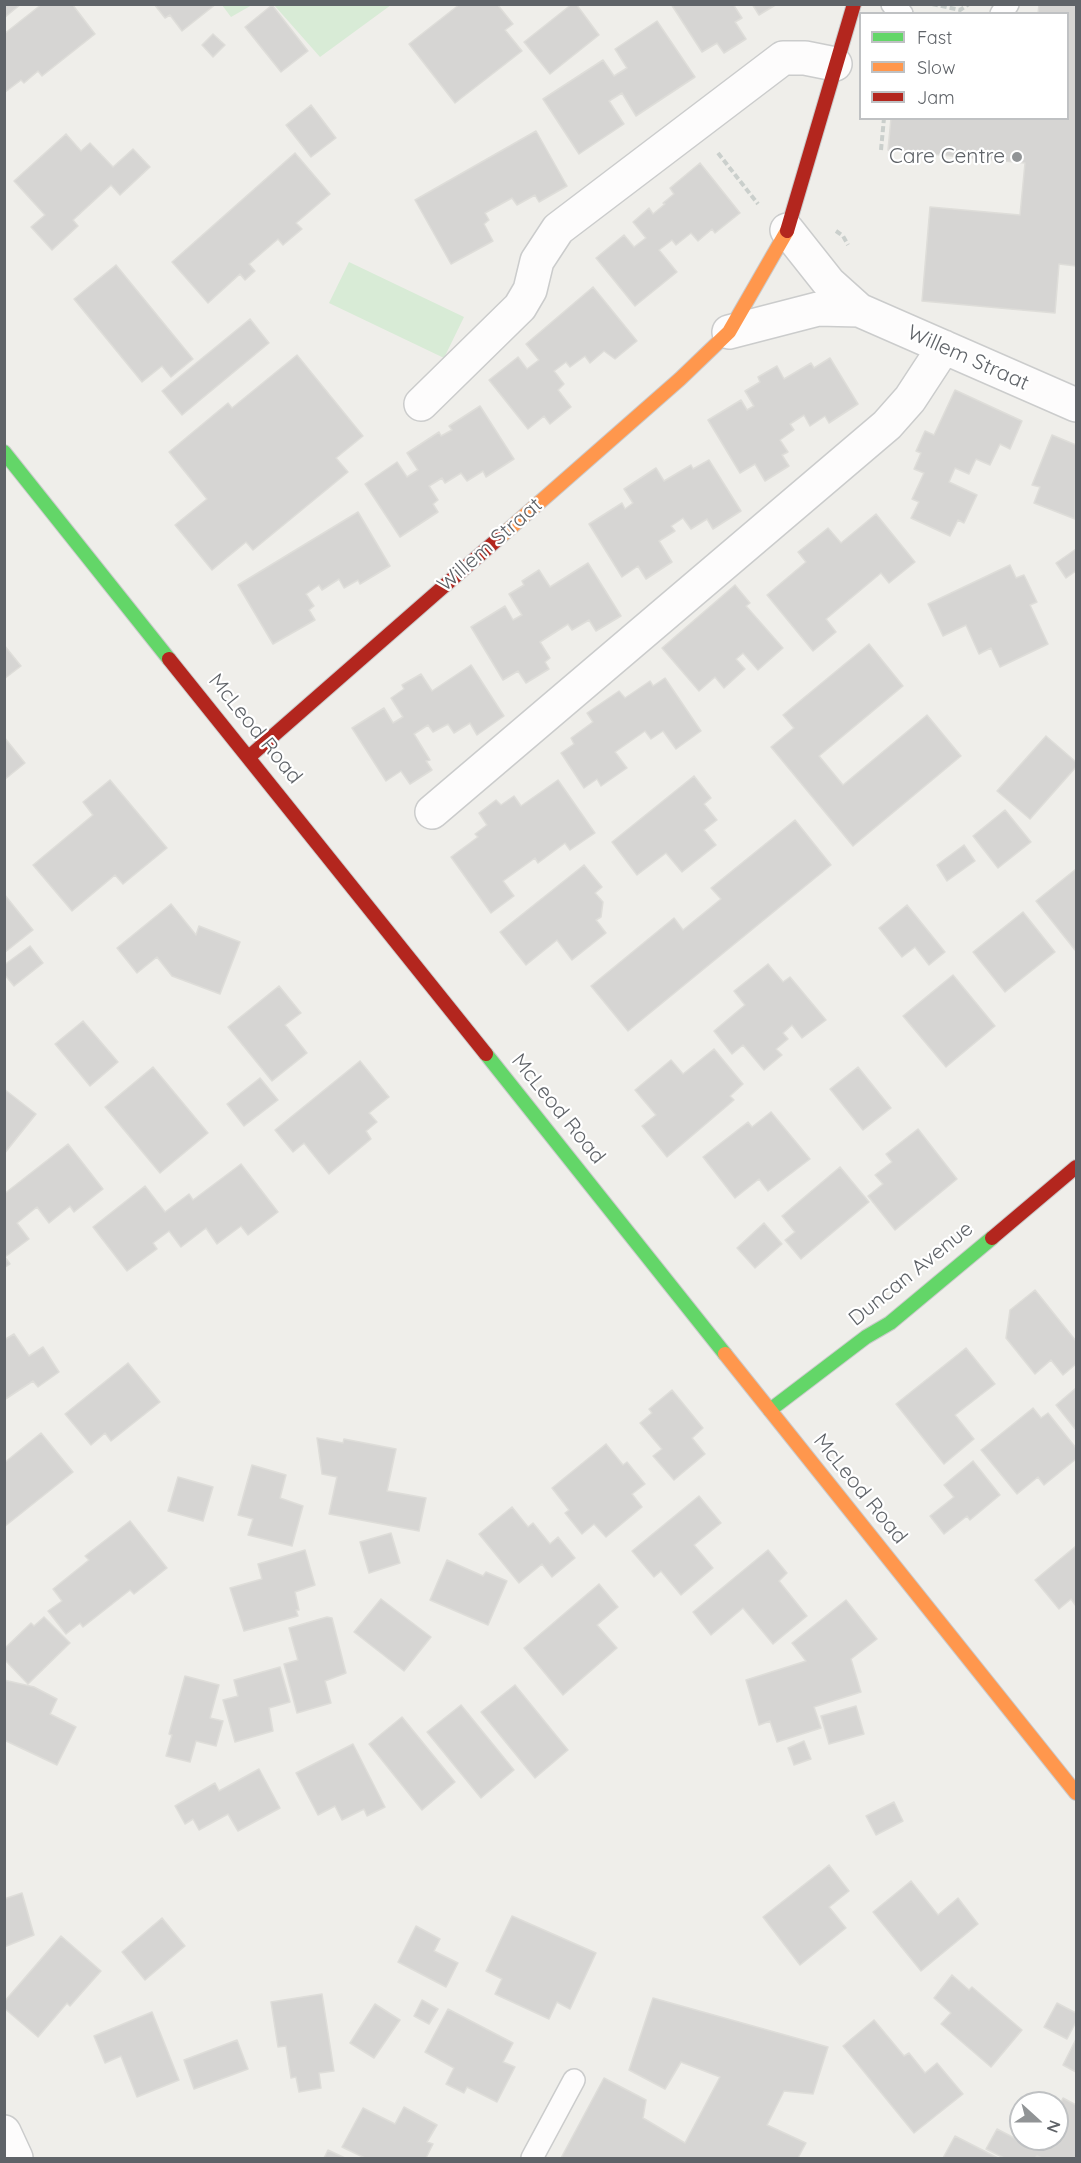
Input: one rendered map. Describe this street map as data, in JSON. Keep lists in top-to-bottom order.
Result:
{
  "streets": {
    "street": ["Willem Straat", "McLeod Road", "Duncan Avenue"]
  },
  "crossings": [
    ["Willem Straat", "McLeod Road"],
    ["McLeod Road", "Duncan Avenue"]
  ],
  "places": ["Care Centre"],
  "legend": ["Fast", "Slow", "Jam"],
  "north": "right"
}
